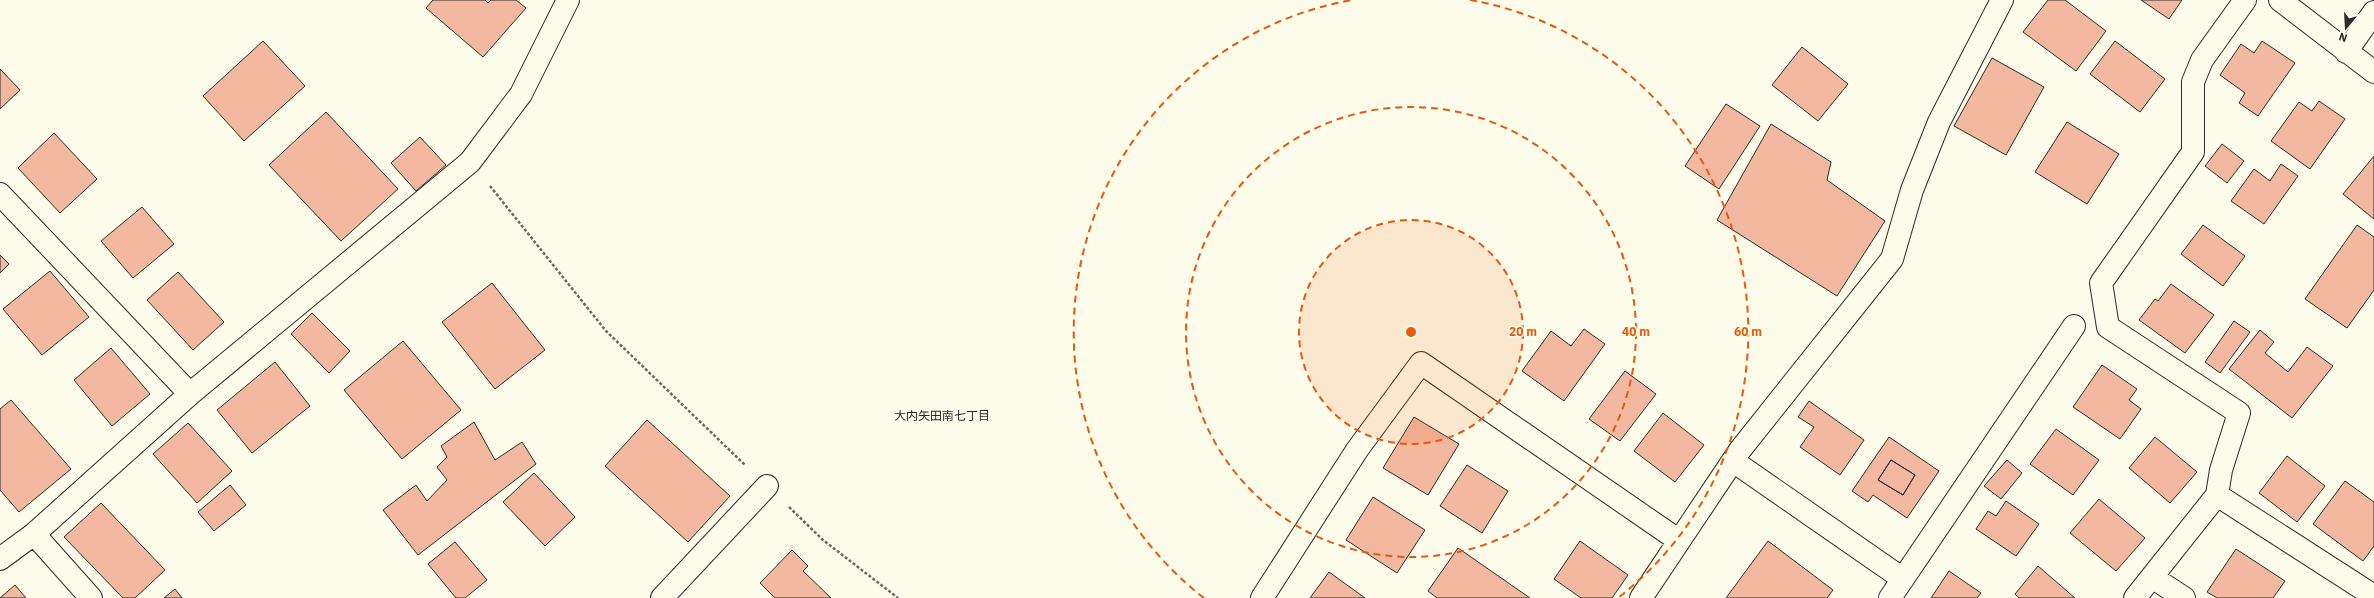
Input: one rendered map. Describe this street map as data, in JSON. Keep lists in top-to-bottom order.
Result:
{
  "districts": ["大内矢田南七丁目"],
  "north": "bottom",
  "rings": ["20 m", "40 m", "60 m"]
}
